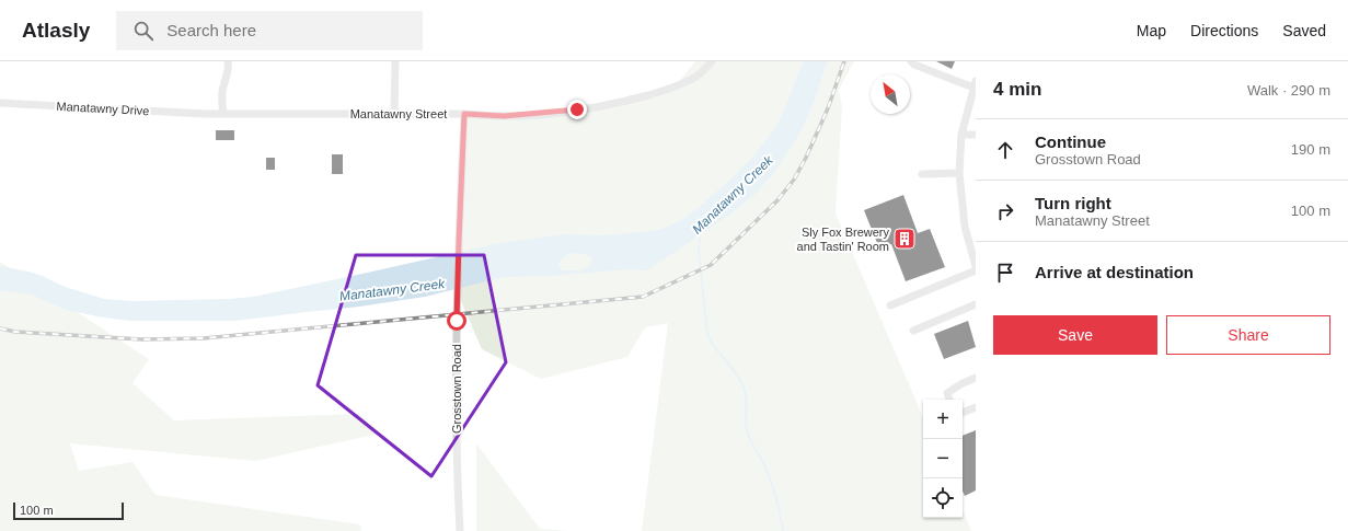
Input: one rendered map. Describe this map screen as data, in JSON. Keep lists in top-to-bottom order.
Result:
{
  "streets": {
    "street": ["Manatawny Drive", "Manatawny Street", "Grosstown Road"]
  },
  "crossings": [
    ["Manatawny Drive", "Manatawny Street"],
    ["Manatawny Street", "Grosstown Road"]
  ],
  "water": ["Manatawny Creek"],
  "places": {
    "building": ["Sly Fox Brewery and Tastin' Room"]
  },
  "scale_bar": "100 m",
  "north": "top left",
  "page": {
    "header": "Atlasly",
    "search": "Search here",
    "nav": ["Map", "Directions", "Saved"],
    "heading": ["4 min", "Walk · 290 m"],
    "list": [
      ["Continue", "Grosstown Road", "190 m"],
      ["Turn right", "Manatawny Street", "100 m"],
      "Arrive at destination"
    ],
    "buttons": ["Save", "Share"],
    "map_buttons": ["+", "−"],
    "scale": "100 m"
  }
}
